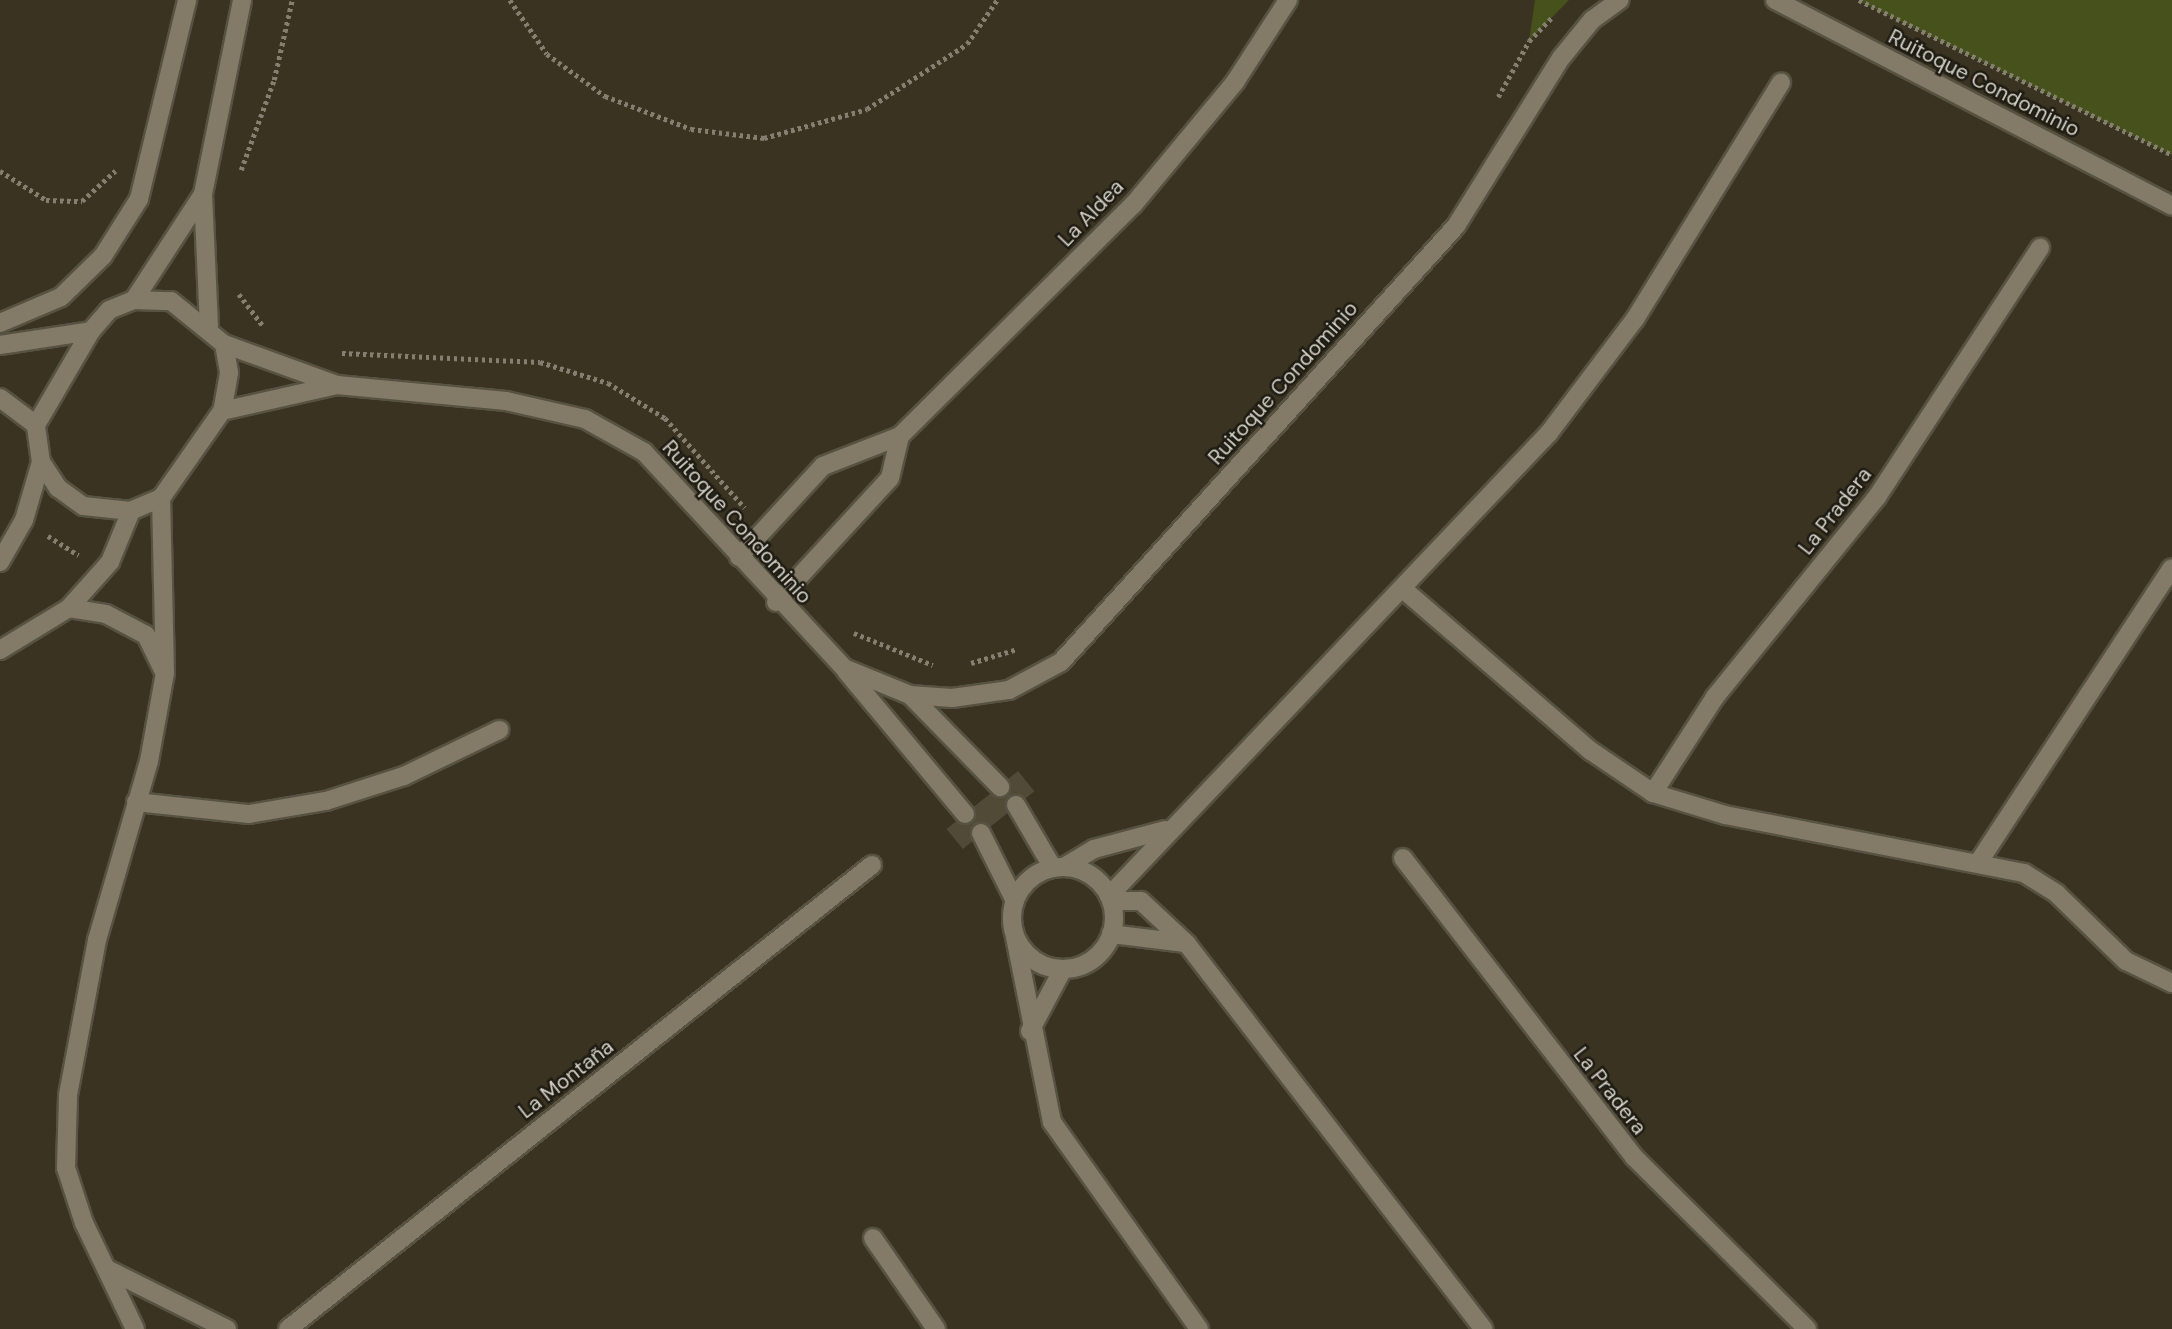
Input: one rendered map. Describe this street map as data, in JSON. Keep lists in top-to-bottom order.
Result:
{
  "streets": {
    "street": [
      "Ruitoque Condominio",
      "La Aldea",
      "La Pradera",
      "La Montaña"
    ]
  },
  "crossings": [
    ["Ruitoque Condominio", "La Aldea"]
  ]
}
